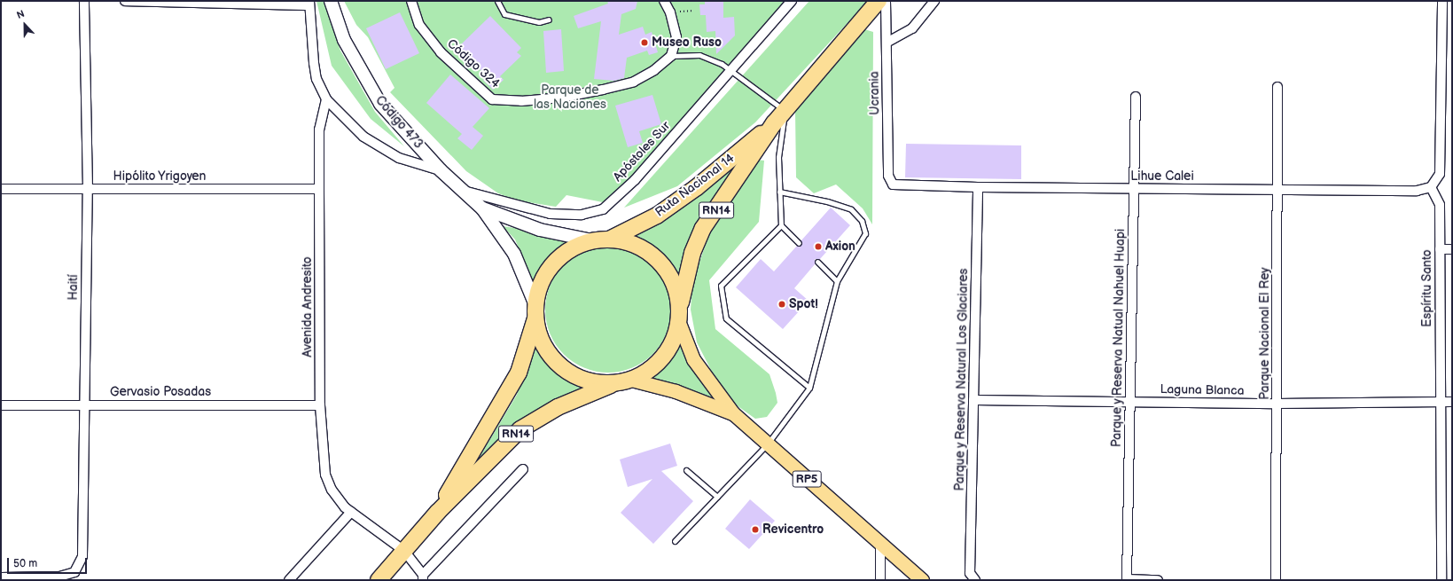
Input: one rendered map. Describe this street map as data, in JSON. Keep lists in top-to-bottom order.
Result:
{
  "streets": {
    "highway": ["Ruta Nacional 14", "RN14"],
    "main road": ["Código 473", "RP5"],
    "street": [
      "Código 324",
      "Ucrania",
      "Apóstoles Sur",
      "Hipólito Yrigoyen",
      "Lihue Calei",
      "Haití",
      "Espíritu Santo",
      "Avenida Andresito",
      "Parque Nacional El Rey",
      "Parque y Reserva Natual Nahuel Huapi",
      "Parque y Reserva Natural Los Glaciares",
      "Laguna Blanca",
      "Gervasio Posadas"
    ]
  },
  "crossings": [
    ["Ucrania", "Lihue Calei"],
    ["Código 473", "Apóstoles Sur"],
    ["Hipólito Yrigoyen", "Haití"],
    ["Hipólito Yrigoyen", "Avenida Andresito"],
    ["Lihue Calei", "Espíritu Santo"],
    ["Lihue Calei", "Parque Nacional El Rey"],
    ["Lihue Calei", "Parque y Reserva Natual Nahuel Huapi"],
    ["Lihue Calei", "Parque y Reserva Natural Los Glaciares"],
    ["Ruta Nacional 14", "RN14"],
    ["RN14", "Avenida Andresito"],
    ["RN14", "RP5"],
    ["Haití", "Gervasio Posadas"],
    ["Espíritu Santo", "Laguna Blanca"],
    ["Avenida Andresito", "Gervasio Posadas"],
    ["Parque Nacional El Rey", "Laguna Blanca"],
    ["Parque y Reserva Natual Nahuel Huapi", "Laguna Blanca"],
    ["Parque y Reserva Natural Los Glaciares", "Laguna Blanca"]
  ],
  "parks": ["Parque de las Naciones"],
  "places": [
    "Museo Ruso",
    "Axion",
    "Spot!",
    "Revicentro"
  ],
  "scale_bar": "50 m",
  "north": "top"
}
